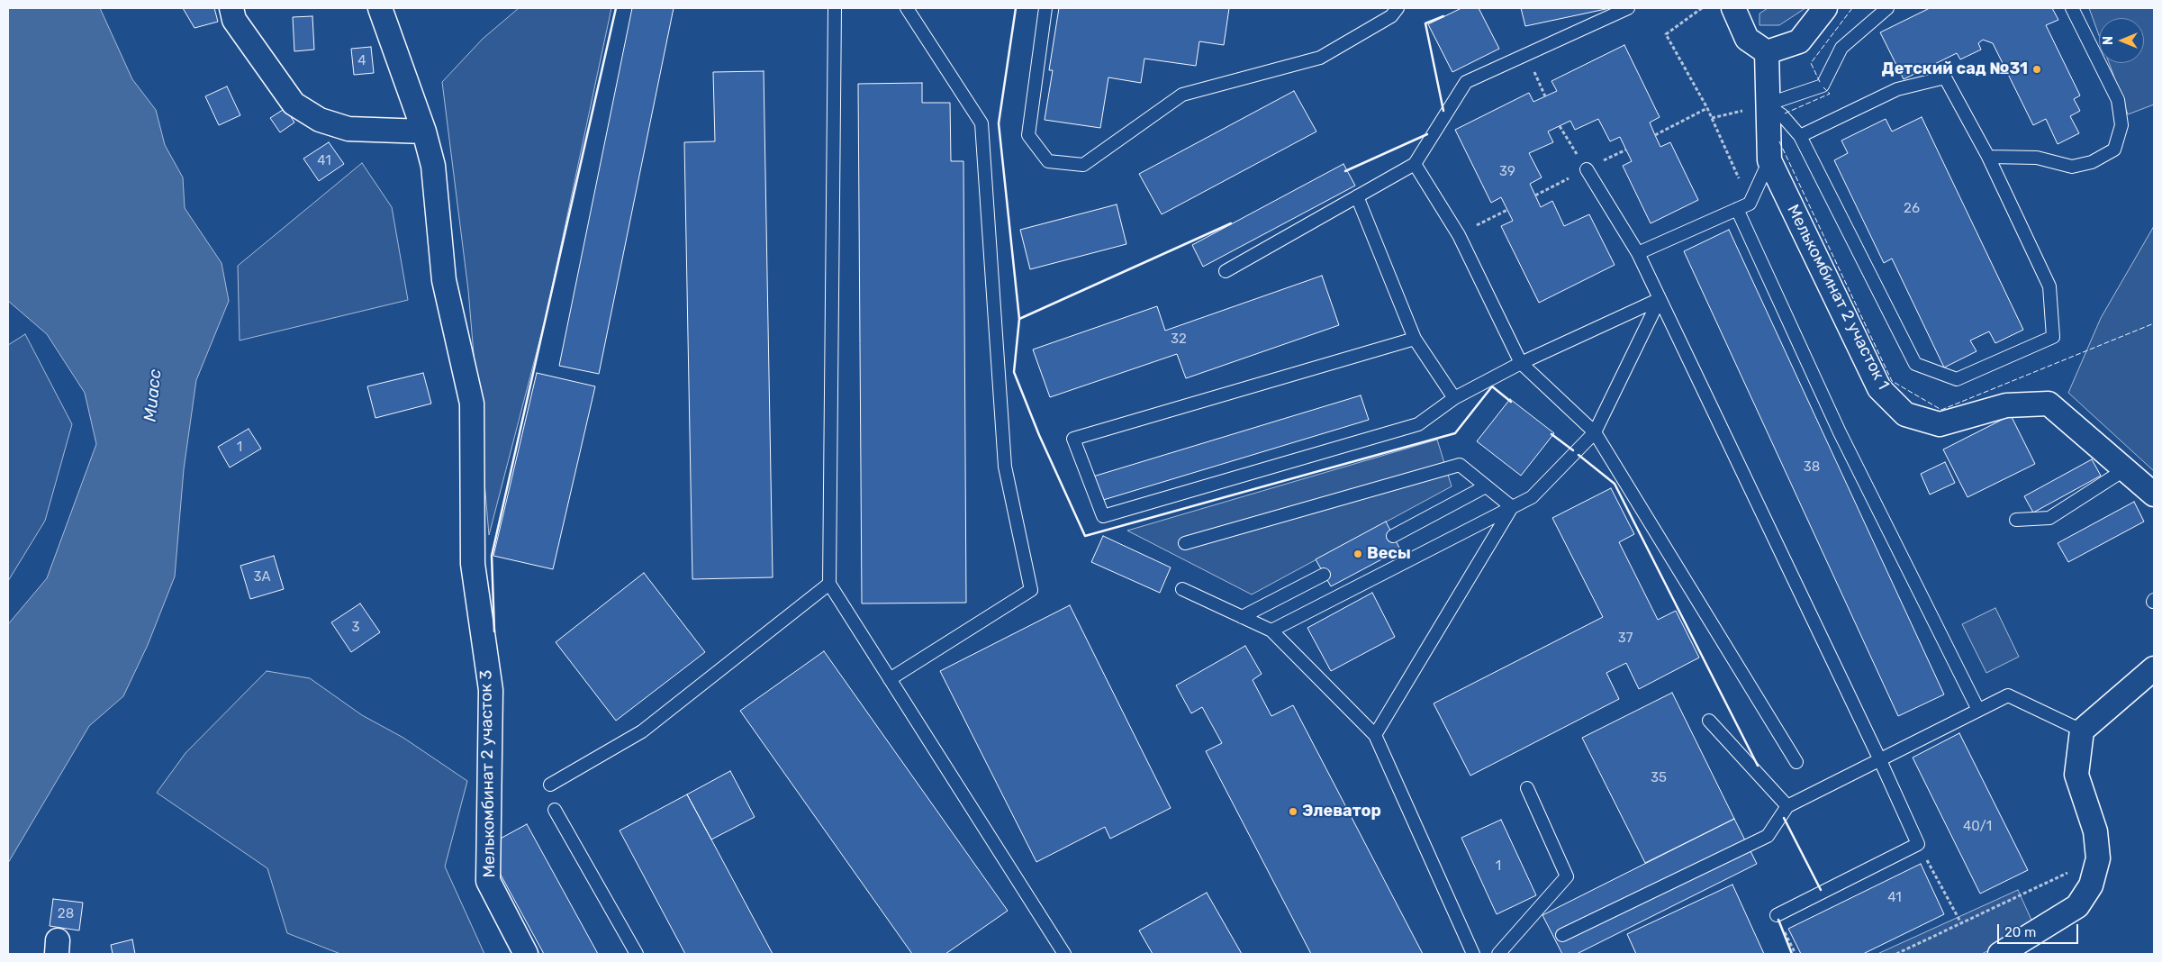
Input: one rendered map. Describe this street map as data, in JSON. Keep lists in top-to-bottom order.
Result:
{
  "streets": {
    "street": ["Мелькомбинат 2 участок 1", "Мелькомбинат 2 участок 3"]
  },
  "water": ["Миасс"],
  "places": ["Детский сад №31", "Весы", "Элеватор"],
  "house_numbers": [
    "4",
    "41",
    "39",
    "26",
    "32",
    "1",
    "38",
    "3А",
    "3",
    "37",
    "35",
    "40/1",
    "1",
    "41",
    "28"
  ],
  "scale_bar": "20 m",
  "north": "left"
}
